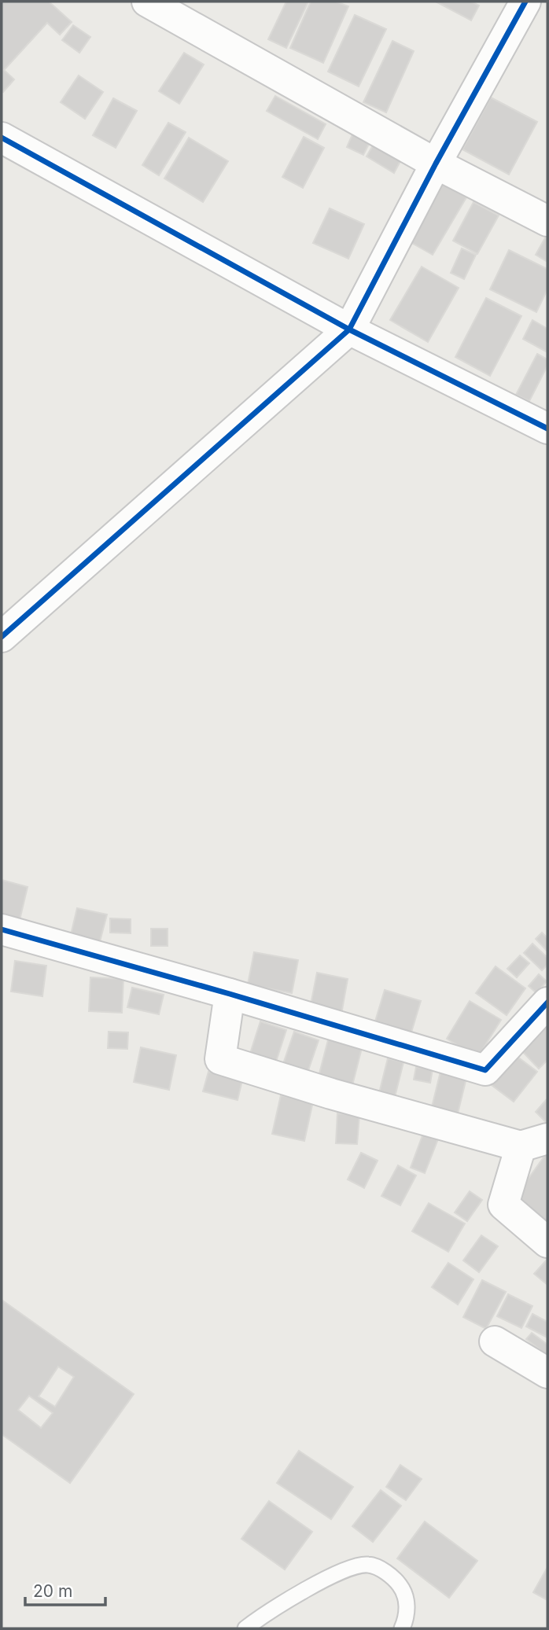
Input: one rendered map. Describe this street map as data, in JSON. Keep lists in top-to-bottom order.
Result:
{
  "scale_bar": "20 m"
}
